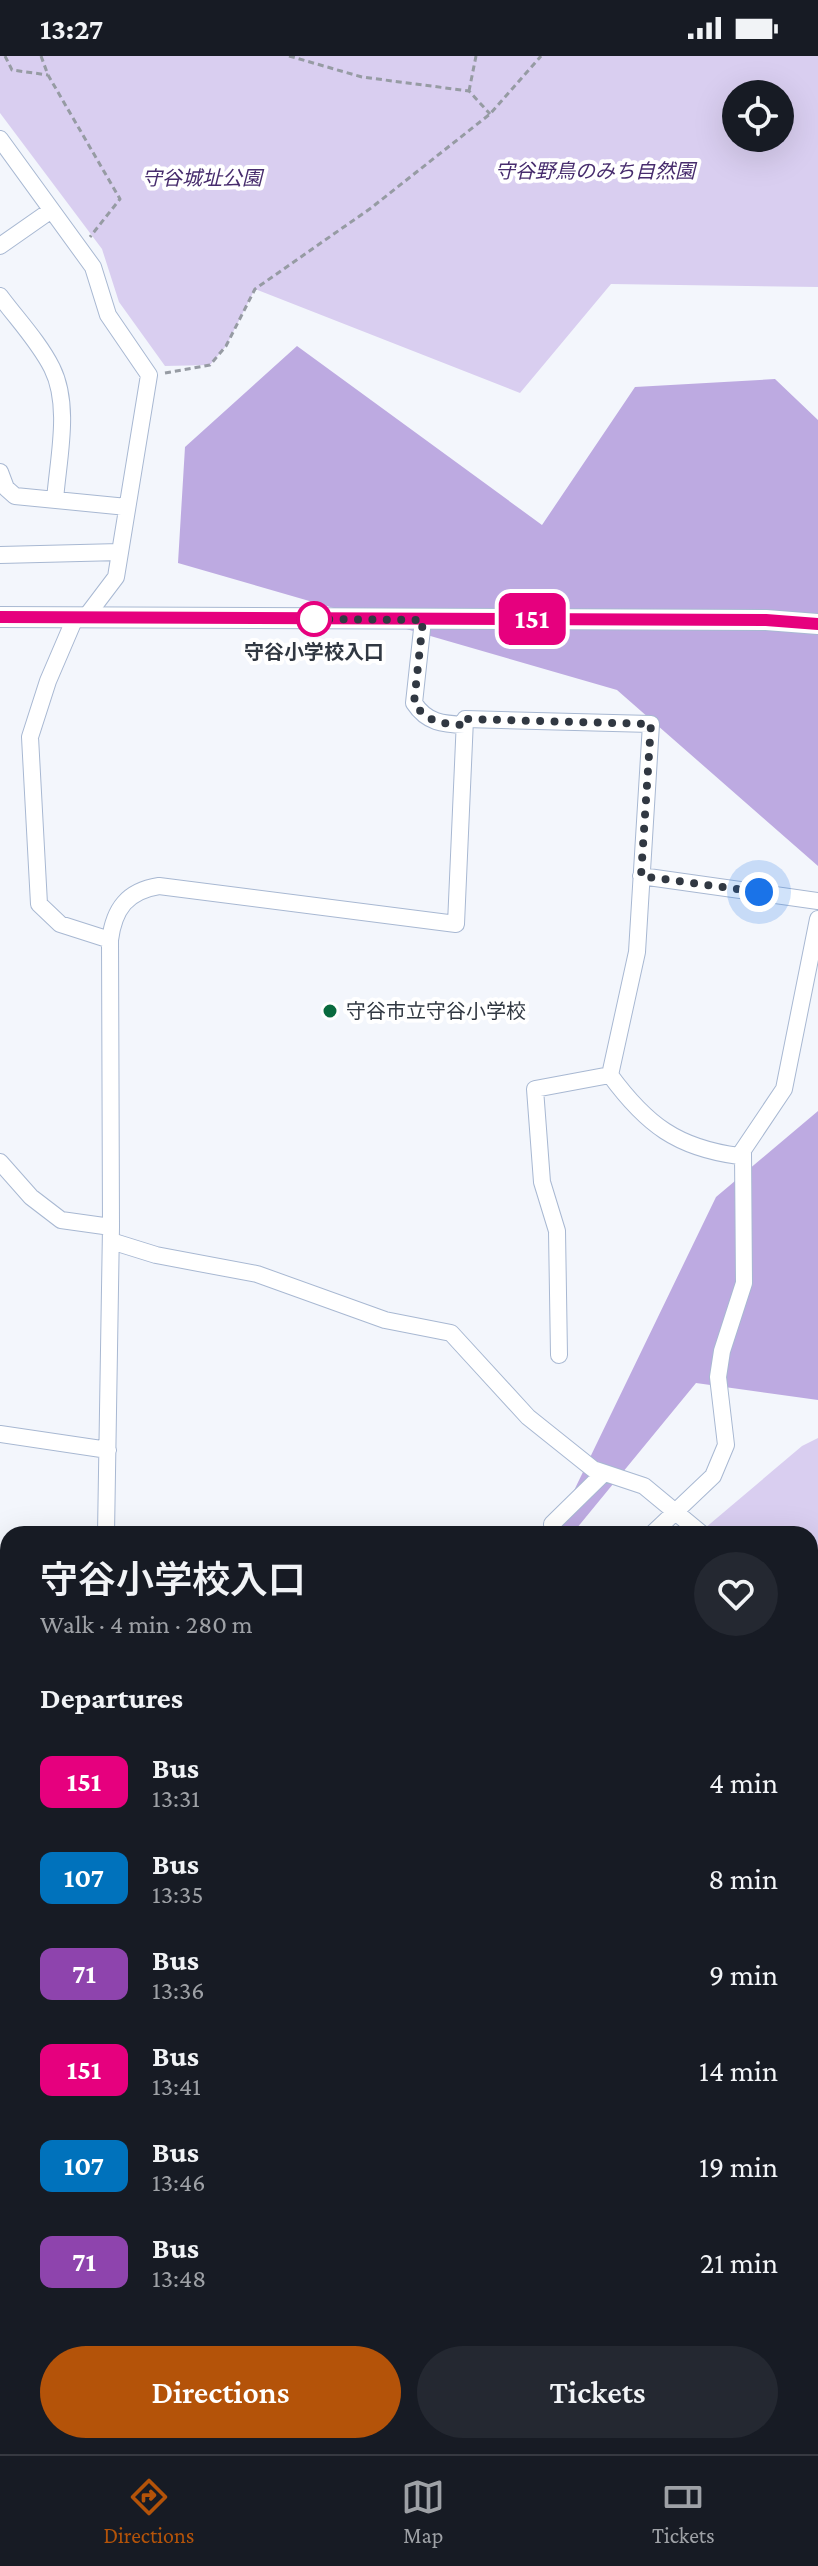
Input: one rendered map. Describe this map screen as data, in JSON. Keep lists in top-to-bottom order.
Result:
{
  "parks": ["守谷野鳥のみち自然園", "守谷城址公園"],
  "places": ["守谷小学校入口", "守谷市立守谷小学校"],
  "lines": ["bus line 151"],
  "page": {
    "status": "13:27",
    "on_map": "151",
    "heading": [
      ["守谷小学校入口", "Walk · 4 min · 280 m"],
      "Departures"
    ],
    "list": [
      {
        "mark": "151",
        "name": "Bus",
        "note": "13:31",
        "value": "4 min"
      },
      {
        "mark": "107",
        "name": "Bus",
        "note": "13:35",
        "value": "8 min"
      },
      {
        "mark": "71",
        "name": "Bus",
        "note": "13:36",
        "value": "9 min"
      },
      {
        "mark": "151",
        "name": "Bus",
        "note": "13:41",
        "value": "14 min"
      },
      {
        "mark": "107",
        "name": "Bus",
        "note": "13:46",
        "value": "19 min"
      },
      {
        "mark": "71",
        "name": "Bus",
        "note": "13:48",
        "value": "21 min"
      }
    ],
    "buttons": ["Directions", "Tickets"],
    "tabs": ["Directions", "Map", "Tickets"]
  }
}
